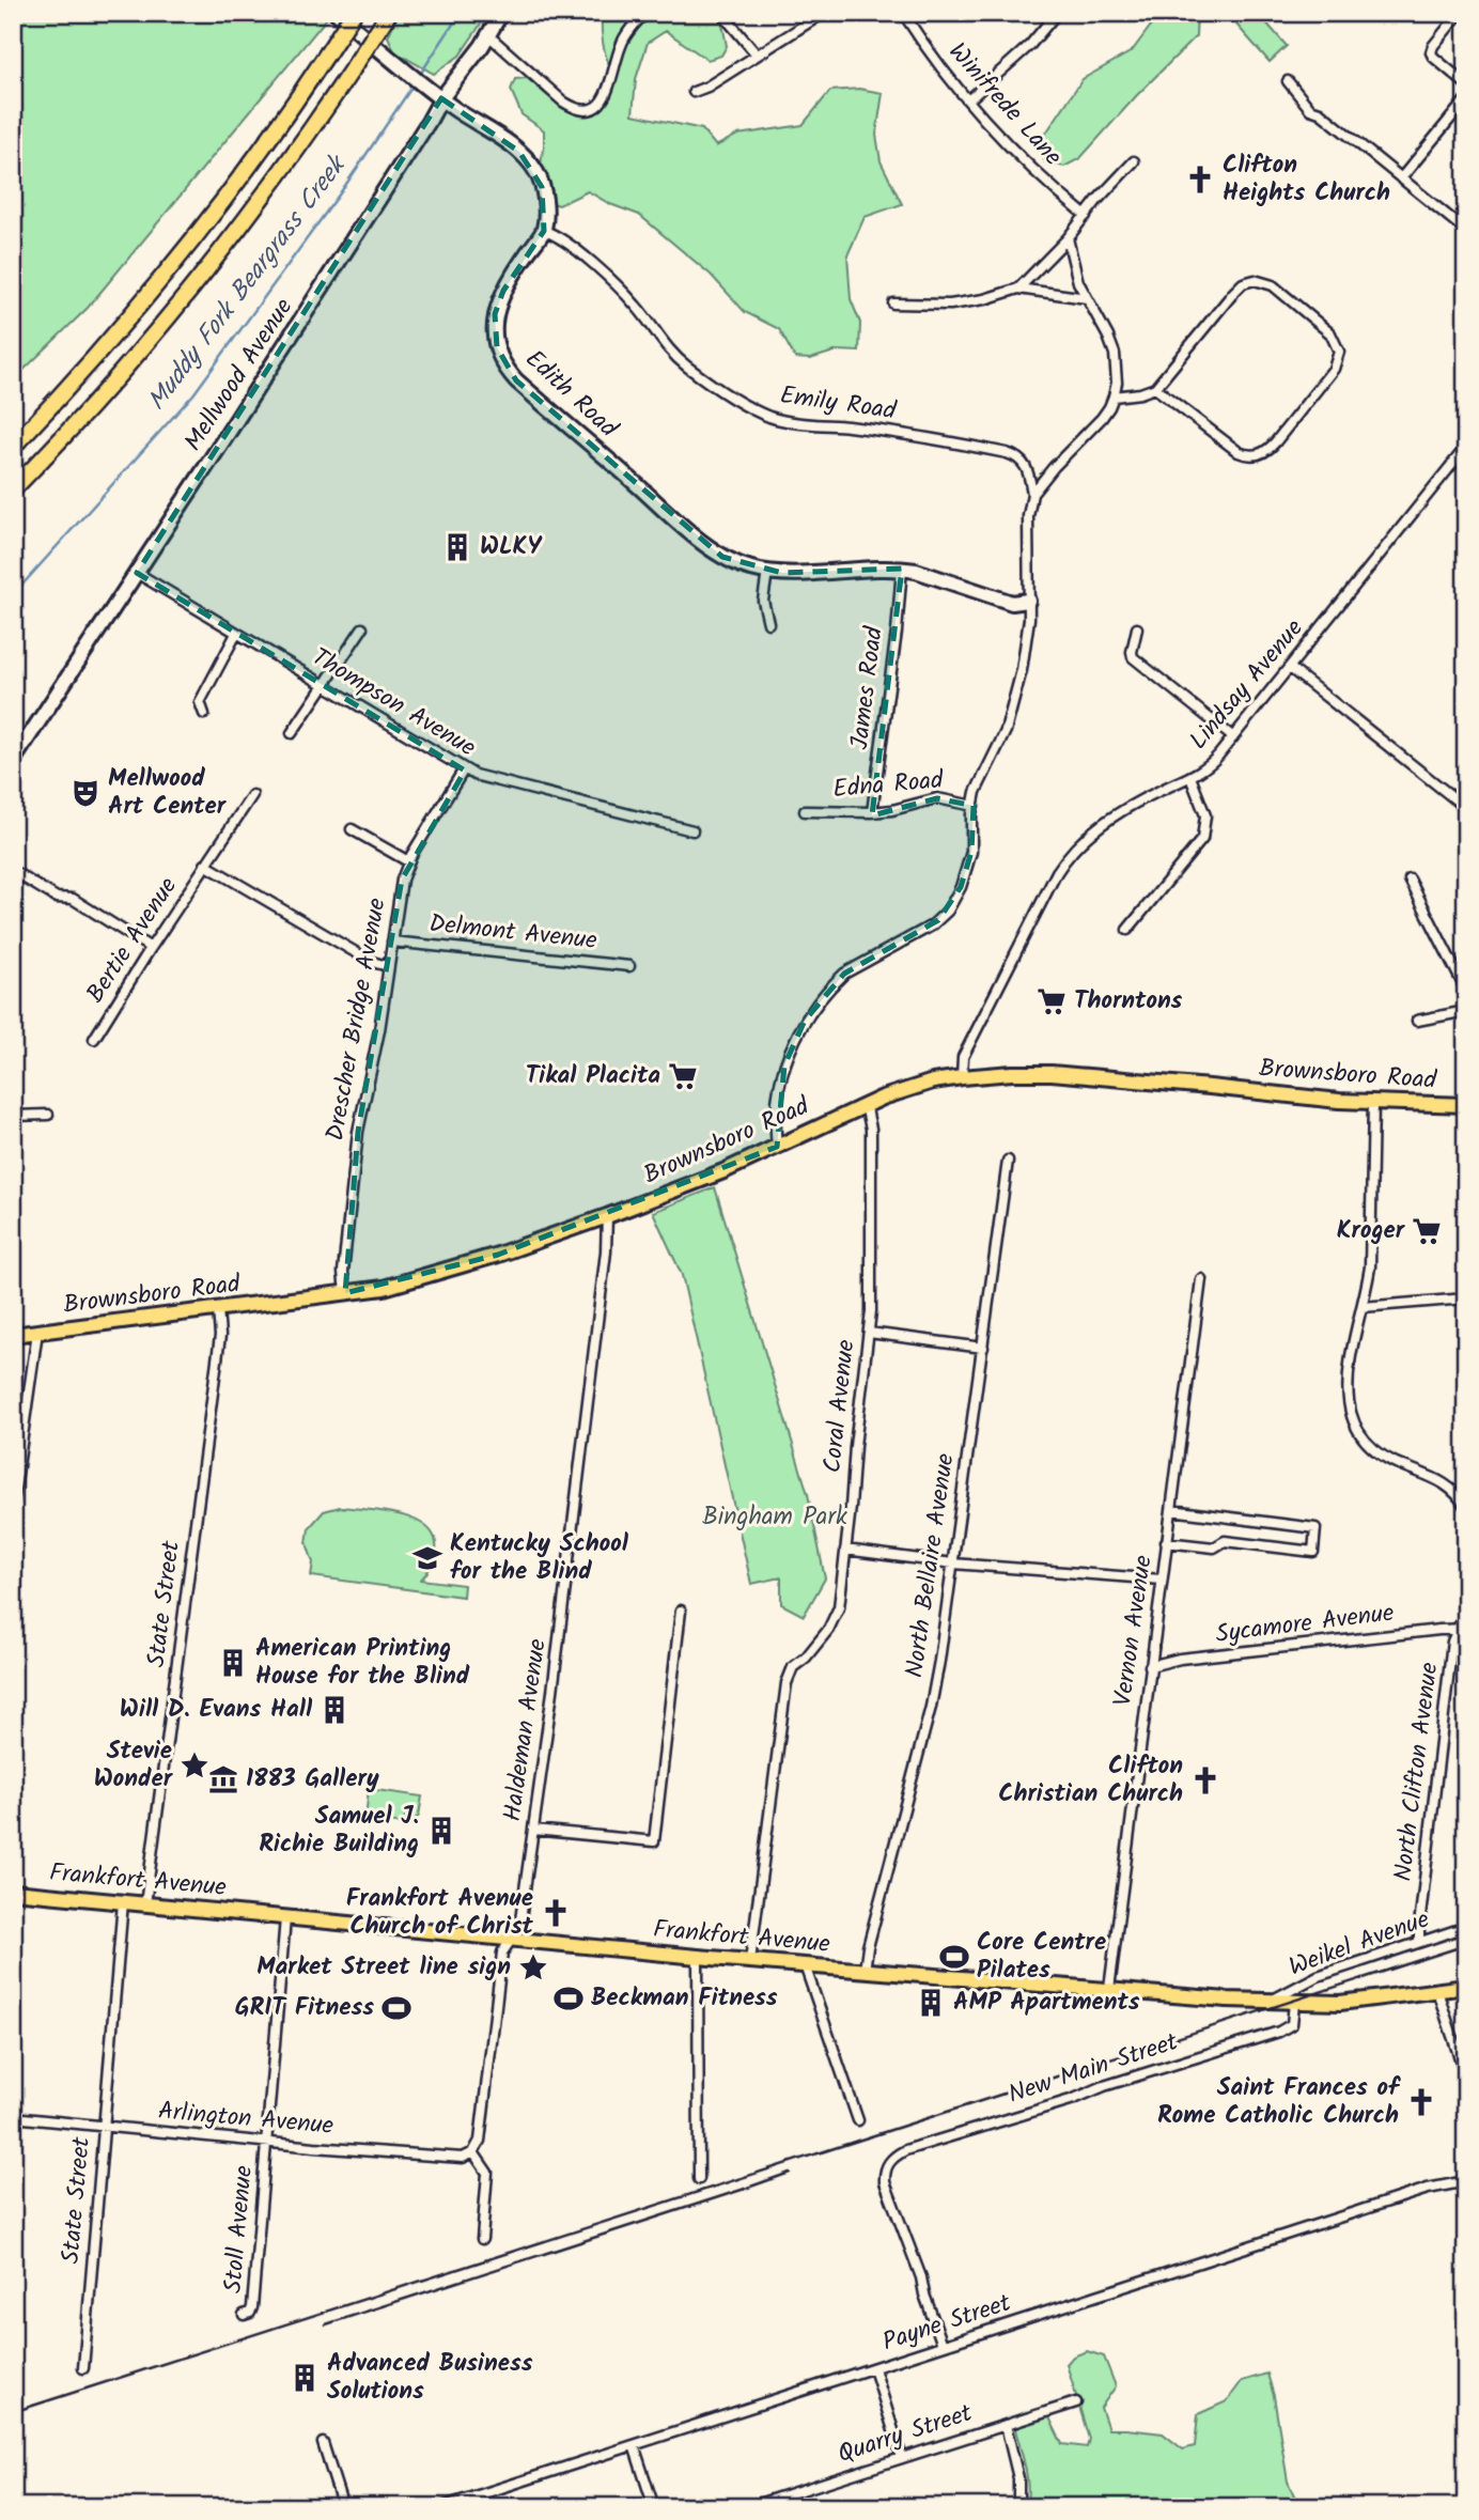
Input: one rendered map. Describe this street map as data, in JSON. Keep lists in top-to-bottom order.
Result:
{
  "streets": {
    "main road": ["Brownsboro Road", "Frankfort Avenue"],
    "street": [
      "Winifrede Lane",
      "Mellwood Avenue",
      "Edith Road",
      "Emily Road",
      "Lindsay Avenue",
      "James Road",
      "Thompson Avenue",
      "Edna Road",
      "Delmont Avenue",
      "Bertie Avenue",
      "Drescher Bridge Avenue",
      "Coral Avenue",
      "North Bellaire Avenue",
      "State Street",
      "Sycamore Avenue",
      "Vernon Avenue",
      "Haldeman Avenue",
      "North Clifton Avenue",
      "Weikel Avenue",
      "New Main Street",
      "Arlington Avenue",
      "Stoll Avenue",
      "Payne Street",
      "Quarry Street"
    ]
  },
  "crossings": [
    ["Mellwood Avenue", "Thompson Avenue"],
    ["Edith Road", "Emily Road"],
    ["Edith Road", "James Road"],
    ["Lindsay Avenue", "Brownsboro Road"],
    ["James Road", "Edna Road"],
    ["Thompson Avenue", "Drescher Bridge Avenue"],
    ["Delmont Avenue", "Drescher Bridge Avenue"],
    ["Drescher Bridge Avenue", "Brownsboro Road"],
    ["Brownsboro Road", "Coral Avenue"],
    ["Brownsboro Road", "State Street"],
    ["Brownsboro Road", "Haldeman Avenue"],
    ["Coral Avenue", "Frankfort Avenue"],
    ["North Bellaire Avenue", "Frankfort Avenue"],
    ["State Street", "Frankfort Avenue"],
    ["State Street", "Arlington Avenue"],
    ["Sycamore Avenue", "Vernon Avenue"],
    ["Sycamore Avenue", "North Clifton Avenue"],
    ["Vernon Avenue", "Frankfort Avenue"],
    ["Haldeman Avenue", "Frankfort Avenue"],
    ["Haldeman Avenue", "Arlington Avenue"],
    ["North Clifton Avenue", "Weikel Avenue"],
    ["Frankfort Avenue", "Weikel Avenue"],
    ["Frankfort Avenue", "New Main Street"],
    ["Frankfort Avenue", "Stoll Avenue"],
    ["New Main Street", "Payne Street"],
    ["Arlington Avenue", "Stoll Avenue"]
  ],
  "water": ["Muddy Fork Beargrass Creek"],
  "parks": ["Bingham Park"],
  "places": {
    "church": [
      "Clifton Heights Church",
      "Clifton Christian Church",
      "Frankfort Avenue Church of Christ",
      "Saint Frances of Rome Catholic Church"
    ],
    "building": [
      "WLKY",
      "American Printing House for the Blind",
      "Will D. Evans Hall",
      "Samuel J. Richie Building",
      "AMP Apartments",
      "Advanced Business Solutions"
    ],
    "theatre": ["Mellwood Art Center"],
    "supermarket": ["Thorntons", "Tikal Placita", "Kroger"],
    "school or university": ["Kentucky School for the Blind"],
    "place": ["Stevie Wonder", "Market Street line sign"],
    "museum": ["1883 Gallery"],
    "sports": ["Core Centre Pilates", "Beckman Fitness", "GRIT Fitness"]
  }
}
